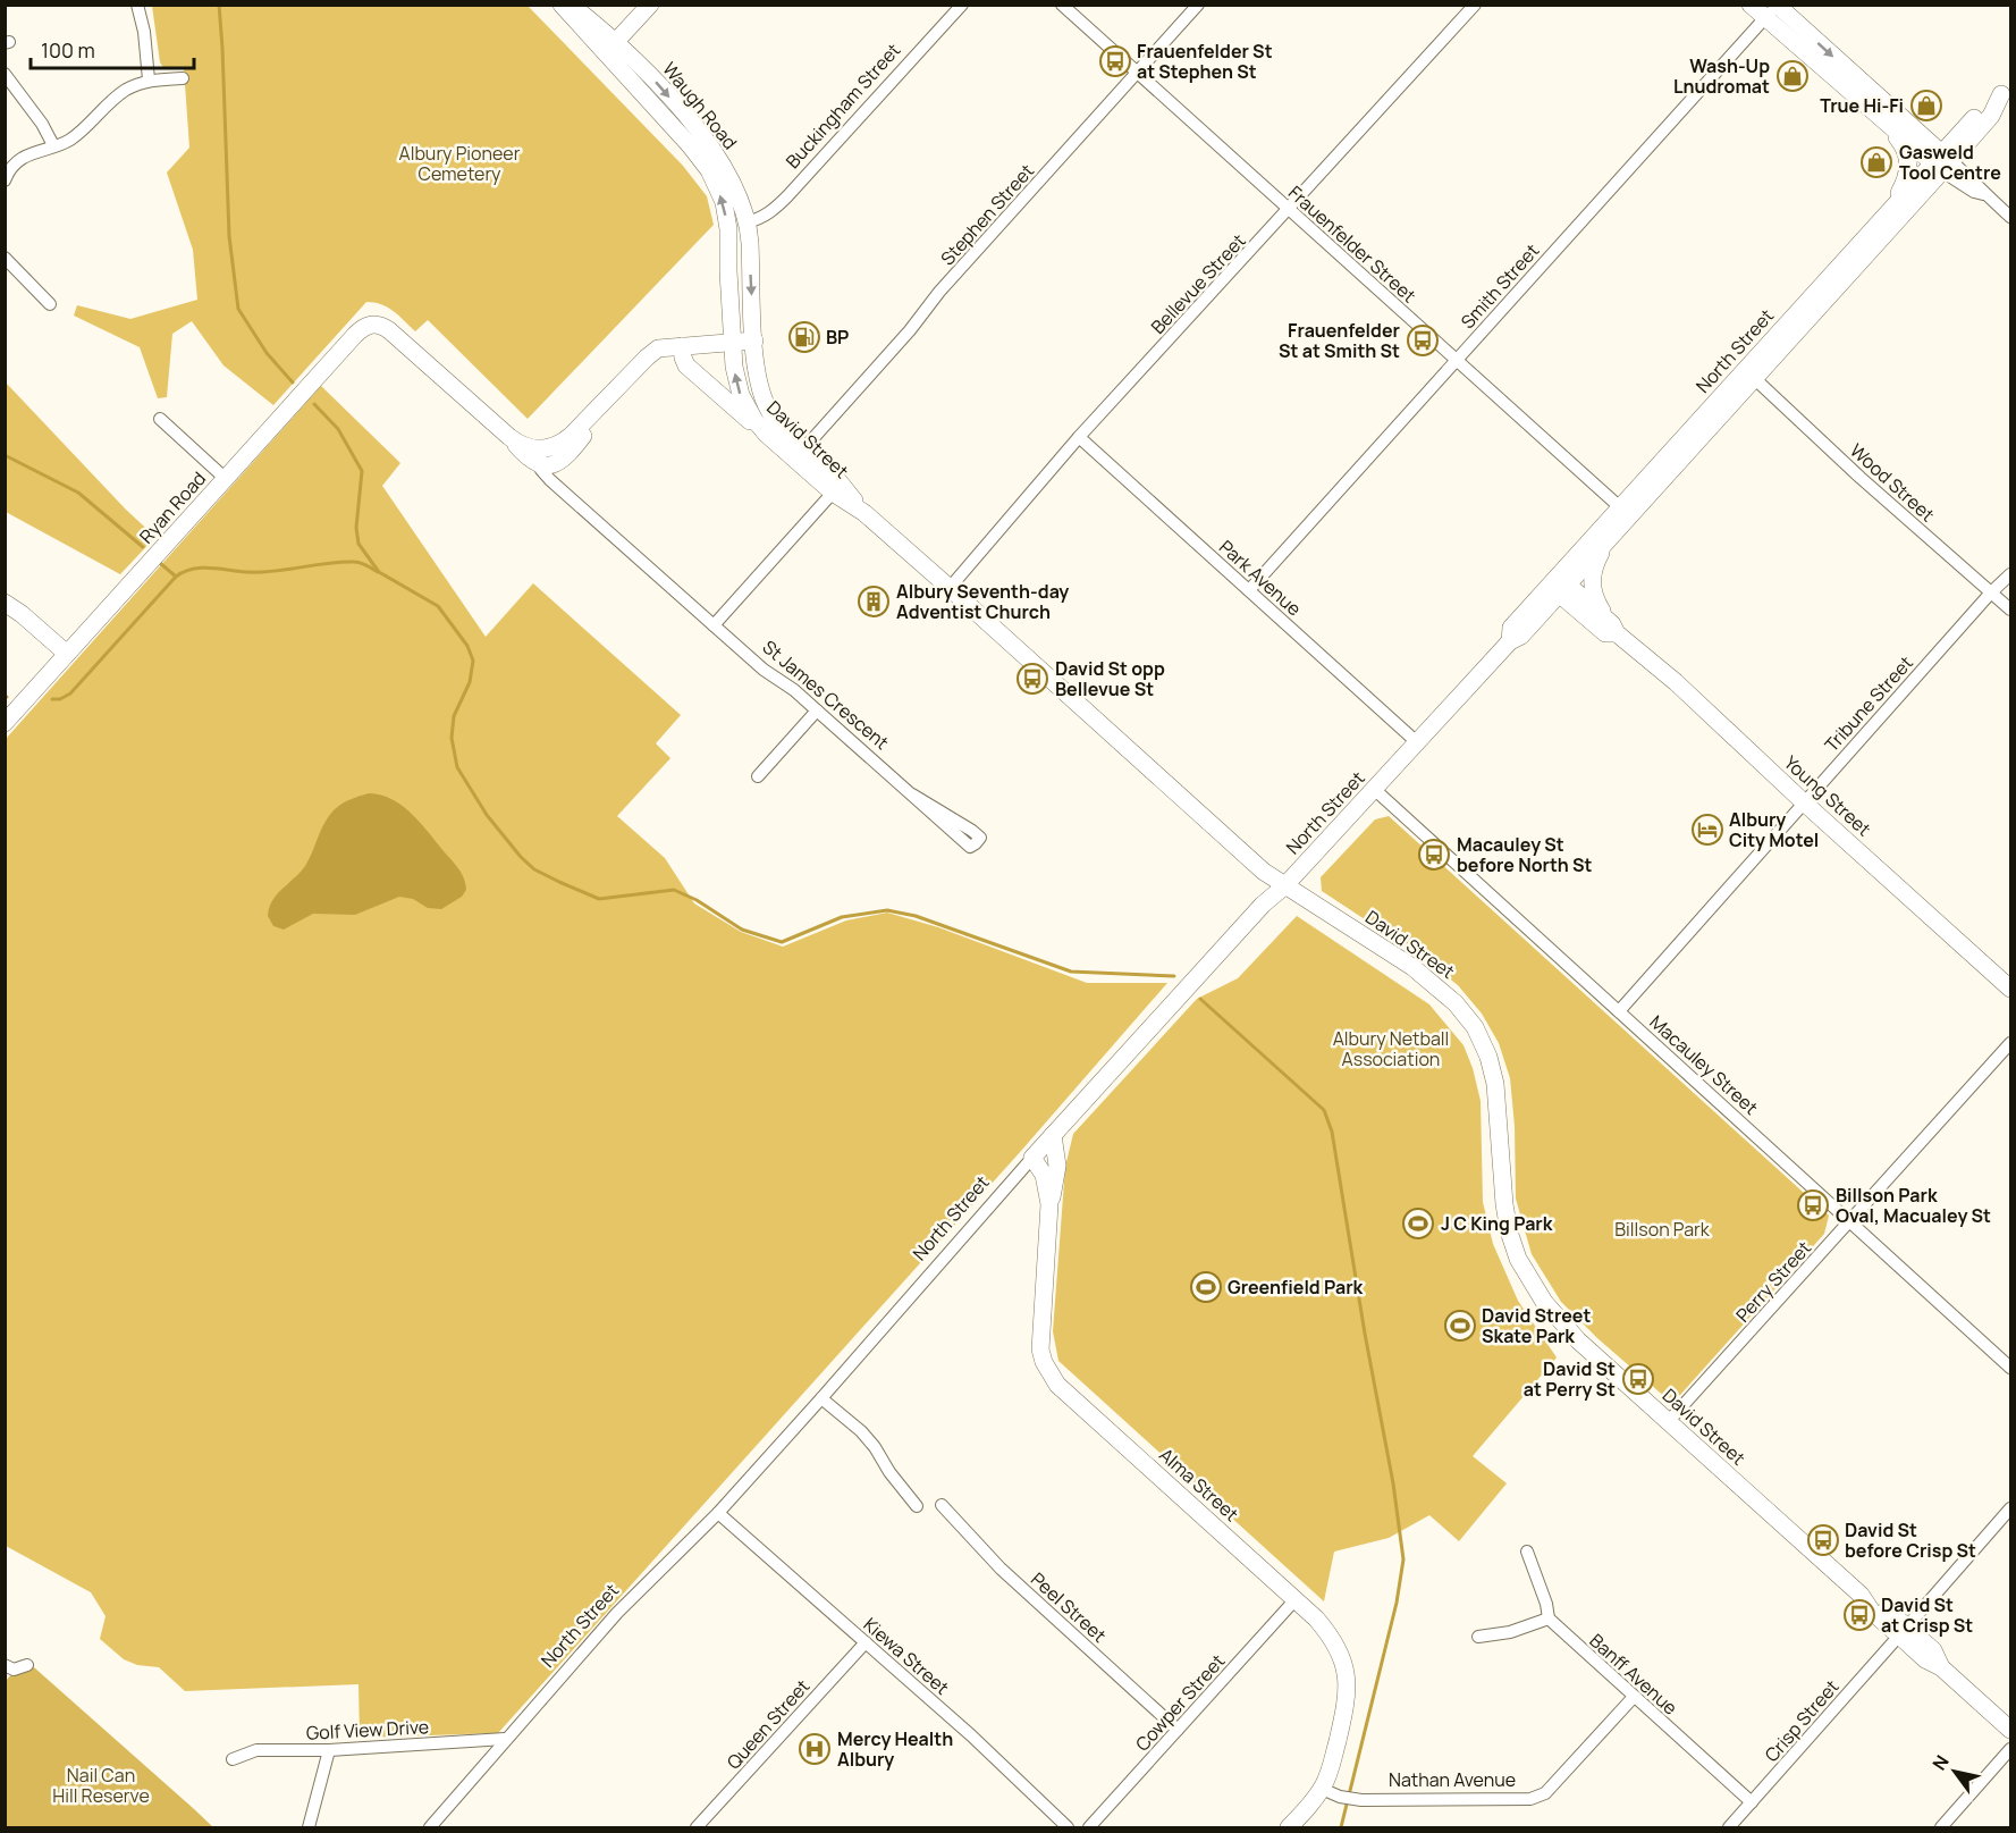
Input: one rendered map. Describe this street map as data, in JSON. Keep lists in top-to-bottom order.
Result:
{
  "streets": {
    "main road": [
      "Waugh Road",
      "North Street",
      "David Street",
      "Ryan Road",
      "St James Crescent",
      "Young Street",
      "Alma Street"
    ],
    "street": [
      "Buckingham Street",
      "Stephen Street",
      "Frauenfelder Street",
      "Bellevue Street",
      "Smith Street",
      "Wood Street",
      "Park Avenue",
      "Tribune Street",
      "Macauley Street",
      "Perry Street",
      "Peel Street",
      "Kiewa Street",
      "Banff Avenue",
      "Cowper Street",
      "Crisp Street",
      "Queen Street",
      "Golf View Drive",
      "Nathan Avenue"
    ]
  },
  "crossings": [
    ["Waugh Road", "Buckingham Street"],
    ["Waugh Road", "David Street"],
    ["Stephen Street", "Frauenfelder Street"],
    ["Stephen Street", "David Street"],
    ["Frauenfelder Street", "Bellevue Street"],
    ["Frauenfelder Street", "Smith Street"],
    ["Frauenfelder Street", "North Street"],
    ["Bellevue Street", "David Street"],
    ["Bellevue Street", "Park Avenue"],
    ["Smith Street", "Park Avenue"],
    ["North Street", "David Street"],
    ["North Street", "Wood Street"],
    ["North Street", "Park Avenue"],
    ["North Street", "Young Street"],
    ["North Street", "Macauley Street"],
    ["North Street", "Alma Street"],
    ["North Street", "Kiewa Street"],
    ["North Street", "Golf View Drive"],
    ["David Street", "Perry Street"],
    ["David Street", "Crisp Street"],
    ["Wood Street", "Tribune Street"],
    ["Ryan Road", "St James Crescent"],
    ["Tribune Street", "Young Street"],
    ["Tribune Street", "Macauley Street"],
    ["Macauley Street", "Perry Street"],
    ["Alma Street", "Cowper Street"],
    ["Alma Street", "Nathan Avenue"],
    ["Peel Street", "Cowper Street"],
    ["Kiewa Street", "Queen Street"],
    ["Banff Avenue", "Crisp Street"],
    ["Banff Avenue", "Nathan Avenue"]
  ],
  "parks": [
    "Albury Pioneer Cemetery",
    "Albury Netball Association",
    "Billson Park",
    "Nail Can Hill Reserve"
  ],
  "places": {
    "bus stop": [
      "Frauenfelder St at Stephen St",
      "Frauenfelder St at Smith St",
      "David St opp Bellevue St",
      "Macauley St before North St",
      "Billson Park Oval, Macualey St",
      "David St at Perry St",
      "David St before Crisp St",
      "David St at Crisp St"
    ],
    "shop": ["Wash-Up Lnudromat", "True Hi-Fi", "Gasweld Tool Centre"],
    "fuel station": ["BP"],
    "building": ["Albury Seventh-day Adventist Church"],
    "hotel": ["Albury City Motel"],
    "sports": ["J C King Park", "Greenfield Park", "David Street Skate Park"],
    "hospital": ["Mercy Health Albury"]
  },
  "scale_bar": "100 m",
  "north": "top left"
}
